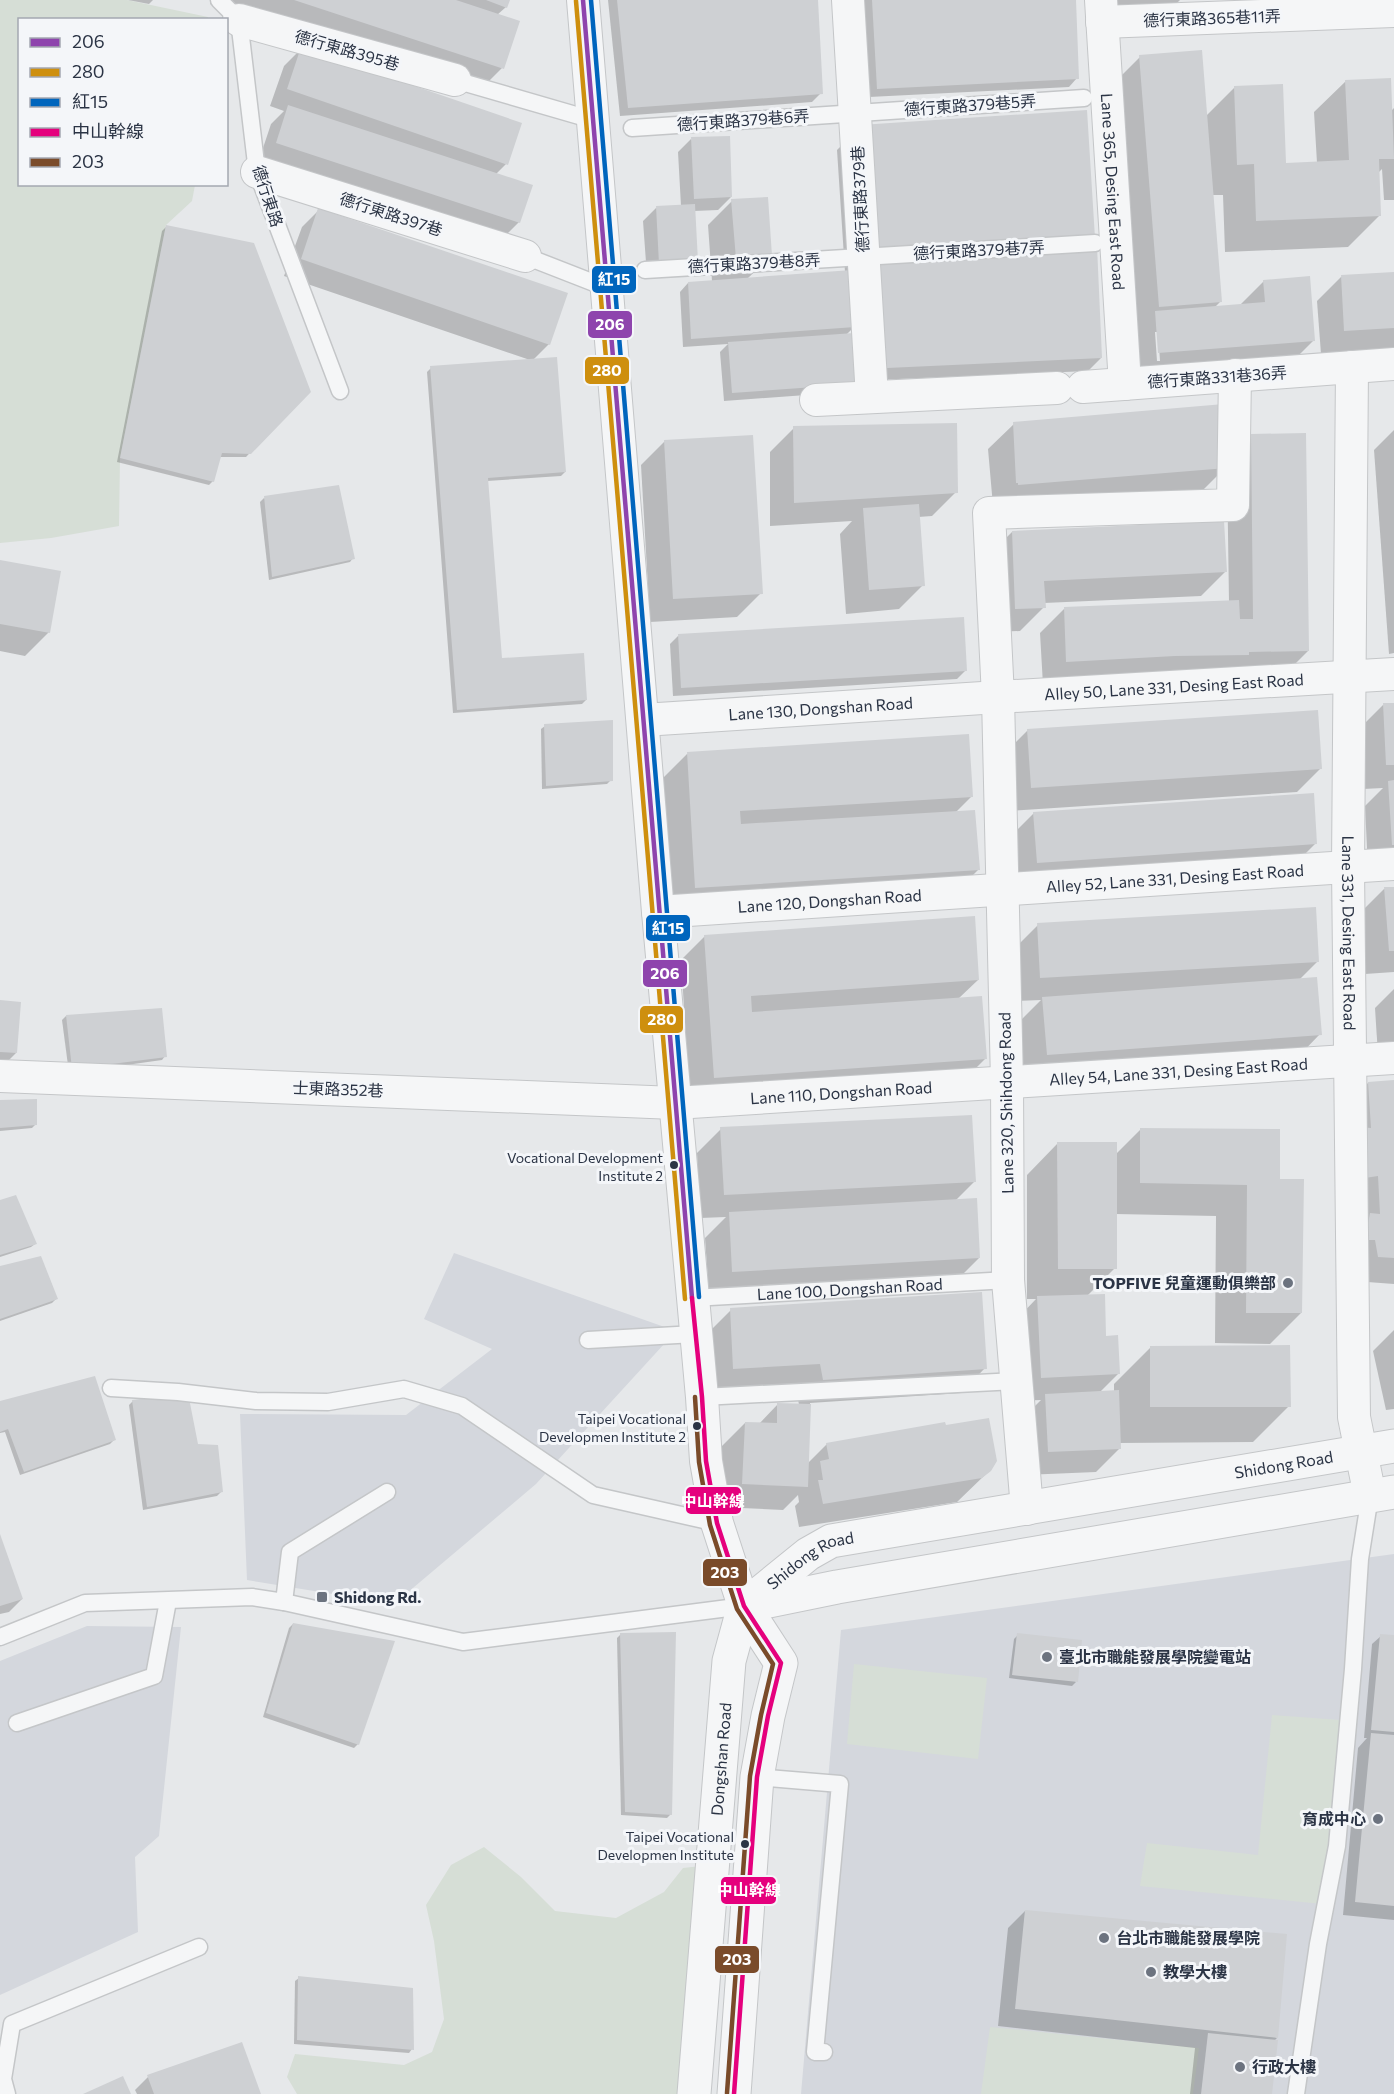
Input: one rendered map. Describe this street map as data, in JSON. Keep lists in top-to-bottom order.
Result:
{
  "streets": {
    "street": [
      "德行東路365巷11弄",
      "德行東路395巷",
      "Lane 365, Desing East Road",
      "德行東路379巷",
      "德行東路397巷",
      "德行東路331巷36弄",
      "Alley 50, Lane 331, Desing East Road",
      "Lane 130, Dongshan Road",
      "Alley 52, Lane 331, Desing East Road",
      "Lane 120, Dongshan Road",
      "Lane 331, Desing East Road",
      "Alley 54, Lane 331, Desing East Road",
      "士東路352巷",
      "Lane 110, Dongshan Road",
      "Lane 320, Shihdong Road",
      "Shidong Road",
      "Dongshan Road"
    ],
    "lane": [
      "德行東路379巷5弄",
      "德行東路379巷6弄",
      "德行東路",
      "德行東路379巷7弄",
      "德行東路379巷8弄",
      "Lane 100, Dongshan Road"
    ]
  },
  "crossings": [
    ["德行東路365巷11弄", "Lane 365, Desing East Road"],
    ["德行東路395巷", "德行東路"],
    ["德行東路379巷5弄", "德行東路379巷6弄"],
    ["德行東路379巷5弄", "德行東路379巷"],
    ["德行東路379巷6弄", "德行東路379巷"],
    ["Lane 365, Desing East Road", "德行東路331巷36弄"],
    ["德行東路", "德行東路397巷"],
    ["德行東路379巷", "德行東路379巷7弄"],
    ["德行東路379巷", "德行東路379巷8弄"],
    ["德行東路379巷", "德行東路331巷36弄"],
    ["德行東路379巷7弄", "德行東路379巷8弄"],
    ["德行東路331巷36弄", "Lane 331, Desing East Road"],
    ["德行東路331巷36弄", "Lane 320, Shihdong Road"],
    ["Alley 50, Lane 331, Desing East Road", "Lane 130, Dongshan Road"],
    ["Alley 50, Lane 331, Desing East Road", "Lane 331, Desing East Road"],
    ["Alley 50, Lane 331, Desing East Road", "Lane 320, Shihdong Road"],
    ["Lane 130, Dongshan Road", "Lane 320, Shihdong Road"],
    ["Alley 52, Lane 331, Desing East Road", "Lane 120, Dongshan Road"],
    ["Alley 52, Lane 331, Desing East Road", "Lane 331, Desing East Road"],
    ["Alley 52, Lane 331, Desing East Road", "Lane 320, Shihdong Road"],
    ["Lane 120, Dongshan Road", "Lane 320, Shihdong Road"],
    ["Lane 331, Desing East Road", "Alley 54, Lane 331, Desing East Road"],
    ["Lane 331, Desing East Road", "Shidong Road"],
    ["Alley 54, Lane 331, Desing East Road", "Lane 110, Dongshan Road"],
    ["Alley 54, Lane 331, Desing East Road", "Lane 320, Shihdong Road"],
    ["士東路352巷", "Lane 110, Dongshan Road"],
    ["Lane 110, Dongshan Road", "Lane 320, Shihdong Road"],
    ["Lane 320, Shihdong Road", "Lane 100, Dongshan Road"],
    ["Lane 320, Shihdong Road", "Shidong Road"],
    ["Shidong Road", "Dongshan Road"]
  ],
  "places": {
    "other": [
      "Vocational Development Institute 2",
      "TOPFIVE 兒童運動俱樂部",
      "Taipei Vocational Developmen Institute 2",
      "臺北市職能發展學院變電站",
      "育成中心",
      "Taipei Vocational Developmen Institute",
      "台北市職能發展學院",
      "教學大樓",
      "行政大樓"
    ],
    "transit": ["Shidong Rd."]
  },
  "lines": [
    "transit line 206",
    "transit line 紅15",
    "transit line 280",
    "transit line 中山幹線",
    "transit line 203"
  ],
  "legend": [
    "206",
    "280",
    "紅15",
    "中山幹線",
    "203"
  ]
}
